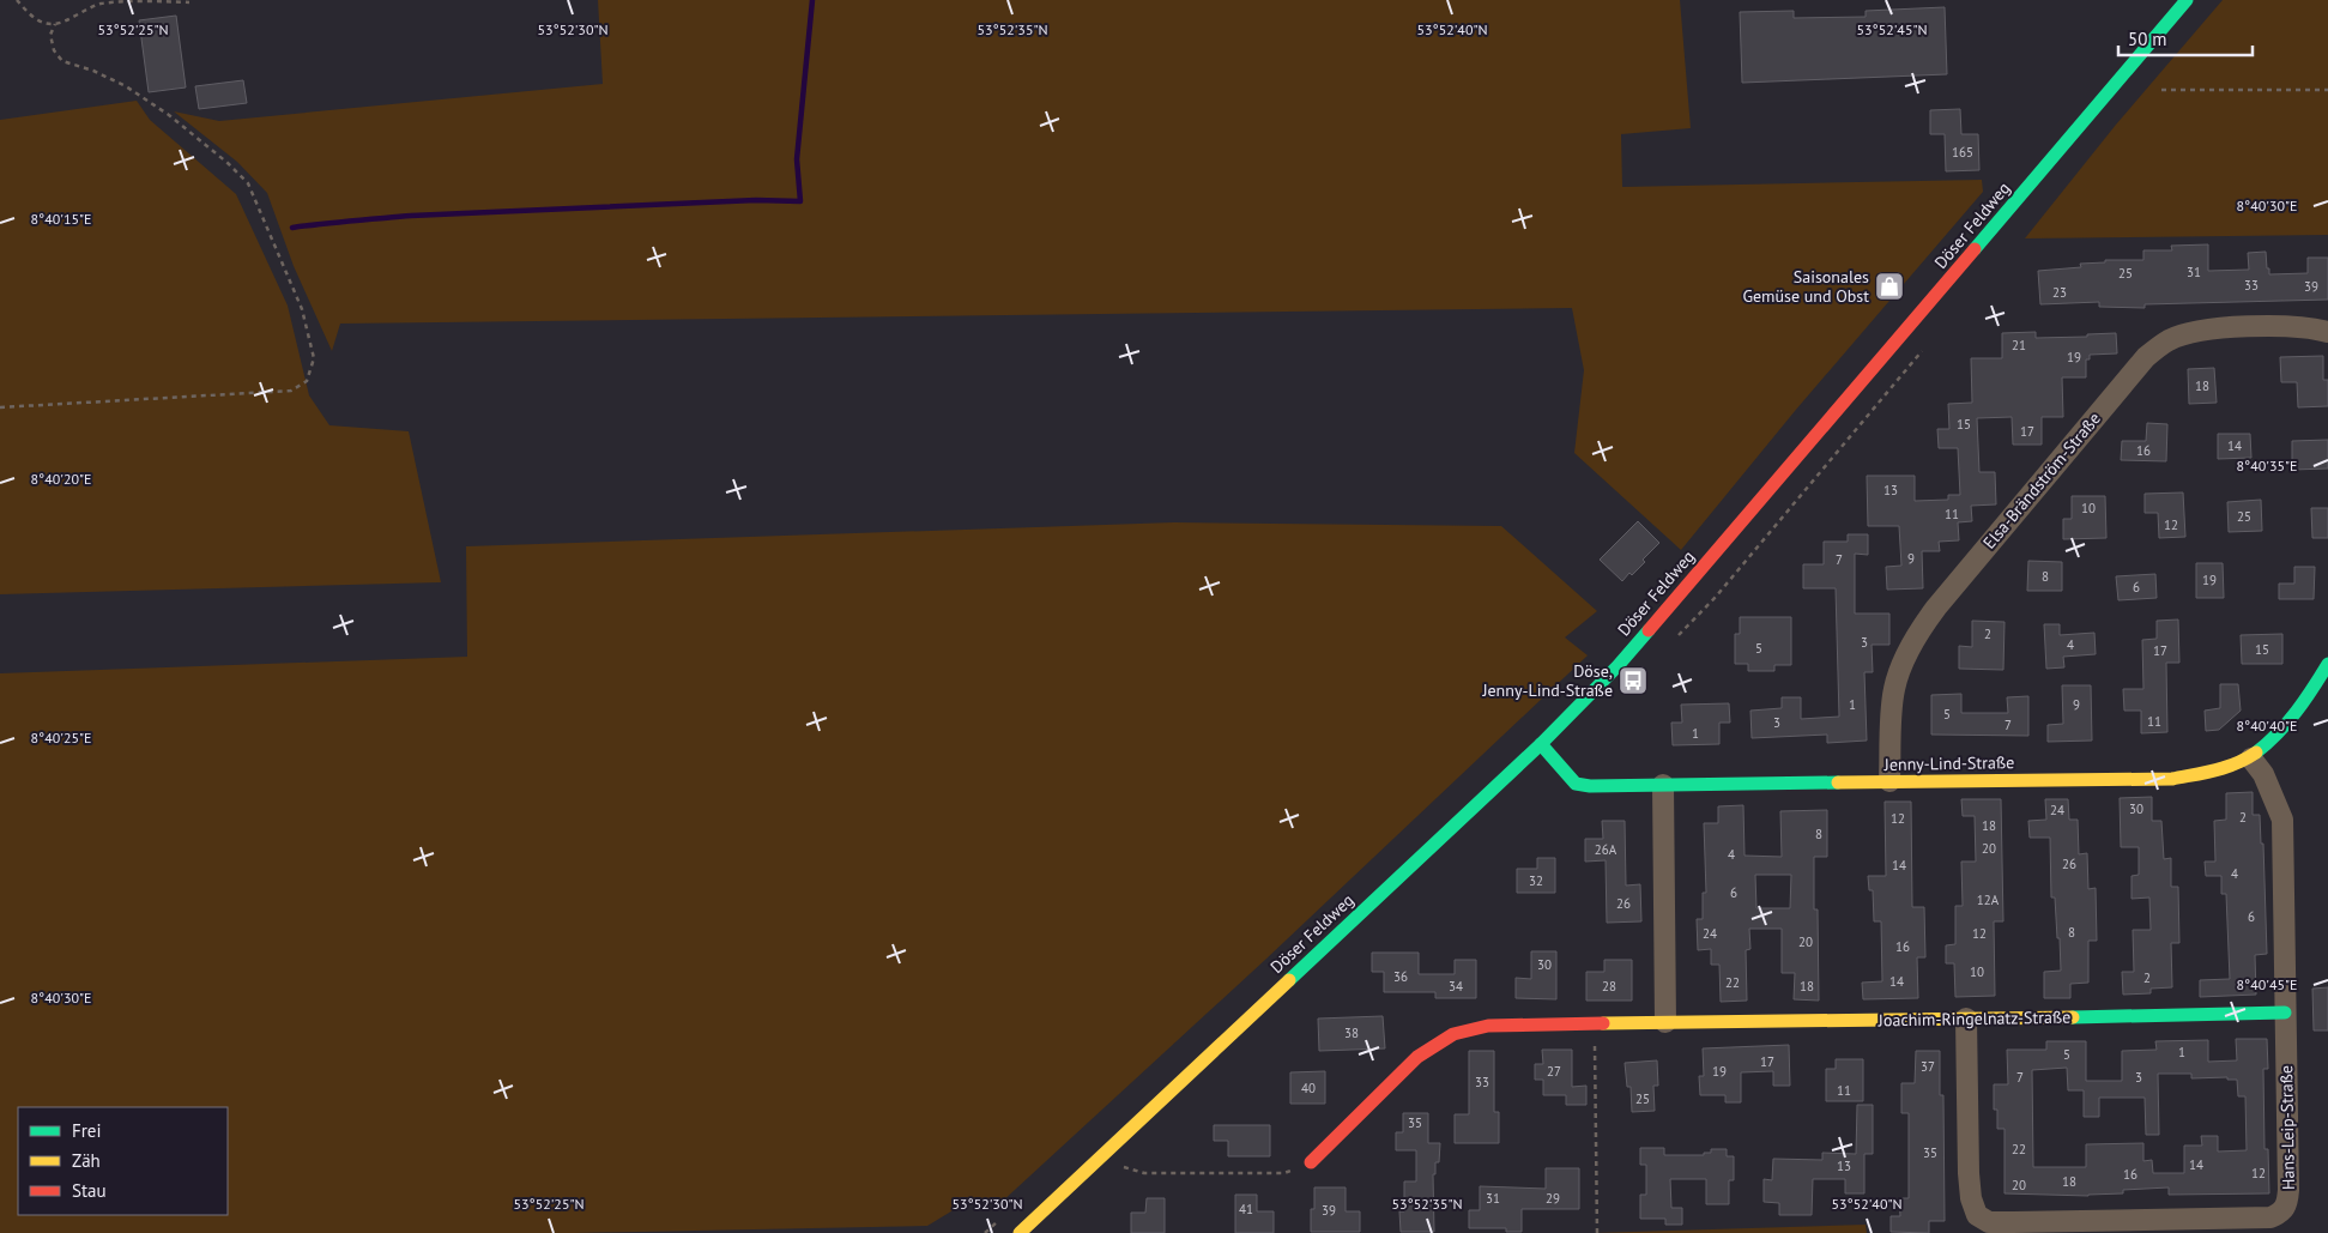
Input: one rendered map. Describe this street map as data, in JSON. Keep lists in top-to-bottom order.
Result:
{
  "streets": {
    "street": [
      "Döser Feldweg",
      "Elsa-Brändström-Straße",
      "Jenny-Lind-Straße",
      "Joachim-Ringelnatz-Straße",
      "Hans-Leip-Straße"
    ]
  },
  "crossings": [
    ["Döser Feldweg", "Jenny-Lind-Straße"],
    ["Elsa-Brändström-Straße", "Jenny-Lind-Straße"],
    ["Jenny-Lind-Straße", "Hans-Leip-Straße"],
    ["Joachim-Ringelnatz-Straße", "Hans-Leip-Straße"]
  ],
  "places": {
    "shop": ["Saisonales Gemüse und Obst"],
    "bus stop": ["Döse, Jenny-Lind-Straße"]
  },
  "house_numbers": [
    "165",
    "31",
    "25",
    "33",
    "39",
    "23",
    "21",
    "19",
    "18",
    "15",
    "17",
    "14",
    "16",
    "13",
    "10",
    "11",
    "25",
    "12",
    "9",
    "7",
    "8",
    "19",
    "6",
    "2",
    "3",
    "4",
    "5",
    "15",
    "17",
    "1",
    "9",
    "5",
    "11",
    "3",
    "7",
    "1",
    "30",
    "24",
    "2",
    "12",
    "18",
    "8",
    "20",
    "26A",
    "4",
    "26",
    "14",
    "4",
    "32",
    "6",
    "12A",
    "26",
    "6",
    "8",
    "24",
    "12",
    "20",
    "16",
    "30",
    "10",
    "36",
    "2",
    "14",
    "22",
    "34",
    "28",
    "18",
    "38",
    "1",
    "5",
    "17",
    "37",
    "27",
    "19",
    "7",
    "3",
    "33",
    "40",
    "11",
    "25",
    "35",
    "22",
    "35",
    "14",
    "13",
    "12",
    "16",
    "18",
    "20",
    "31",
    "29",
    "41",
    "39"
  ],
  "legend": ["Frei", "Zäh", "Stau"],
  "scale_bar": "50 m",
  "coordinates": [
    "53°52'25\"N",
    "53°52'30\"N",
    "53°52'35\"N",
    "53°52'40\"N",
    "53°52'45\"N",
    "8°40'30\"E",
    "8°40'15\"E",
    "8°40'35\"E",
    "8°40'20\"E",
    "8°40'40\"E",
    "8°40'25\"E",
    "8°40'45\"E"
  ]
}
